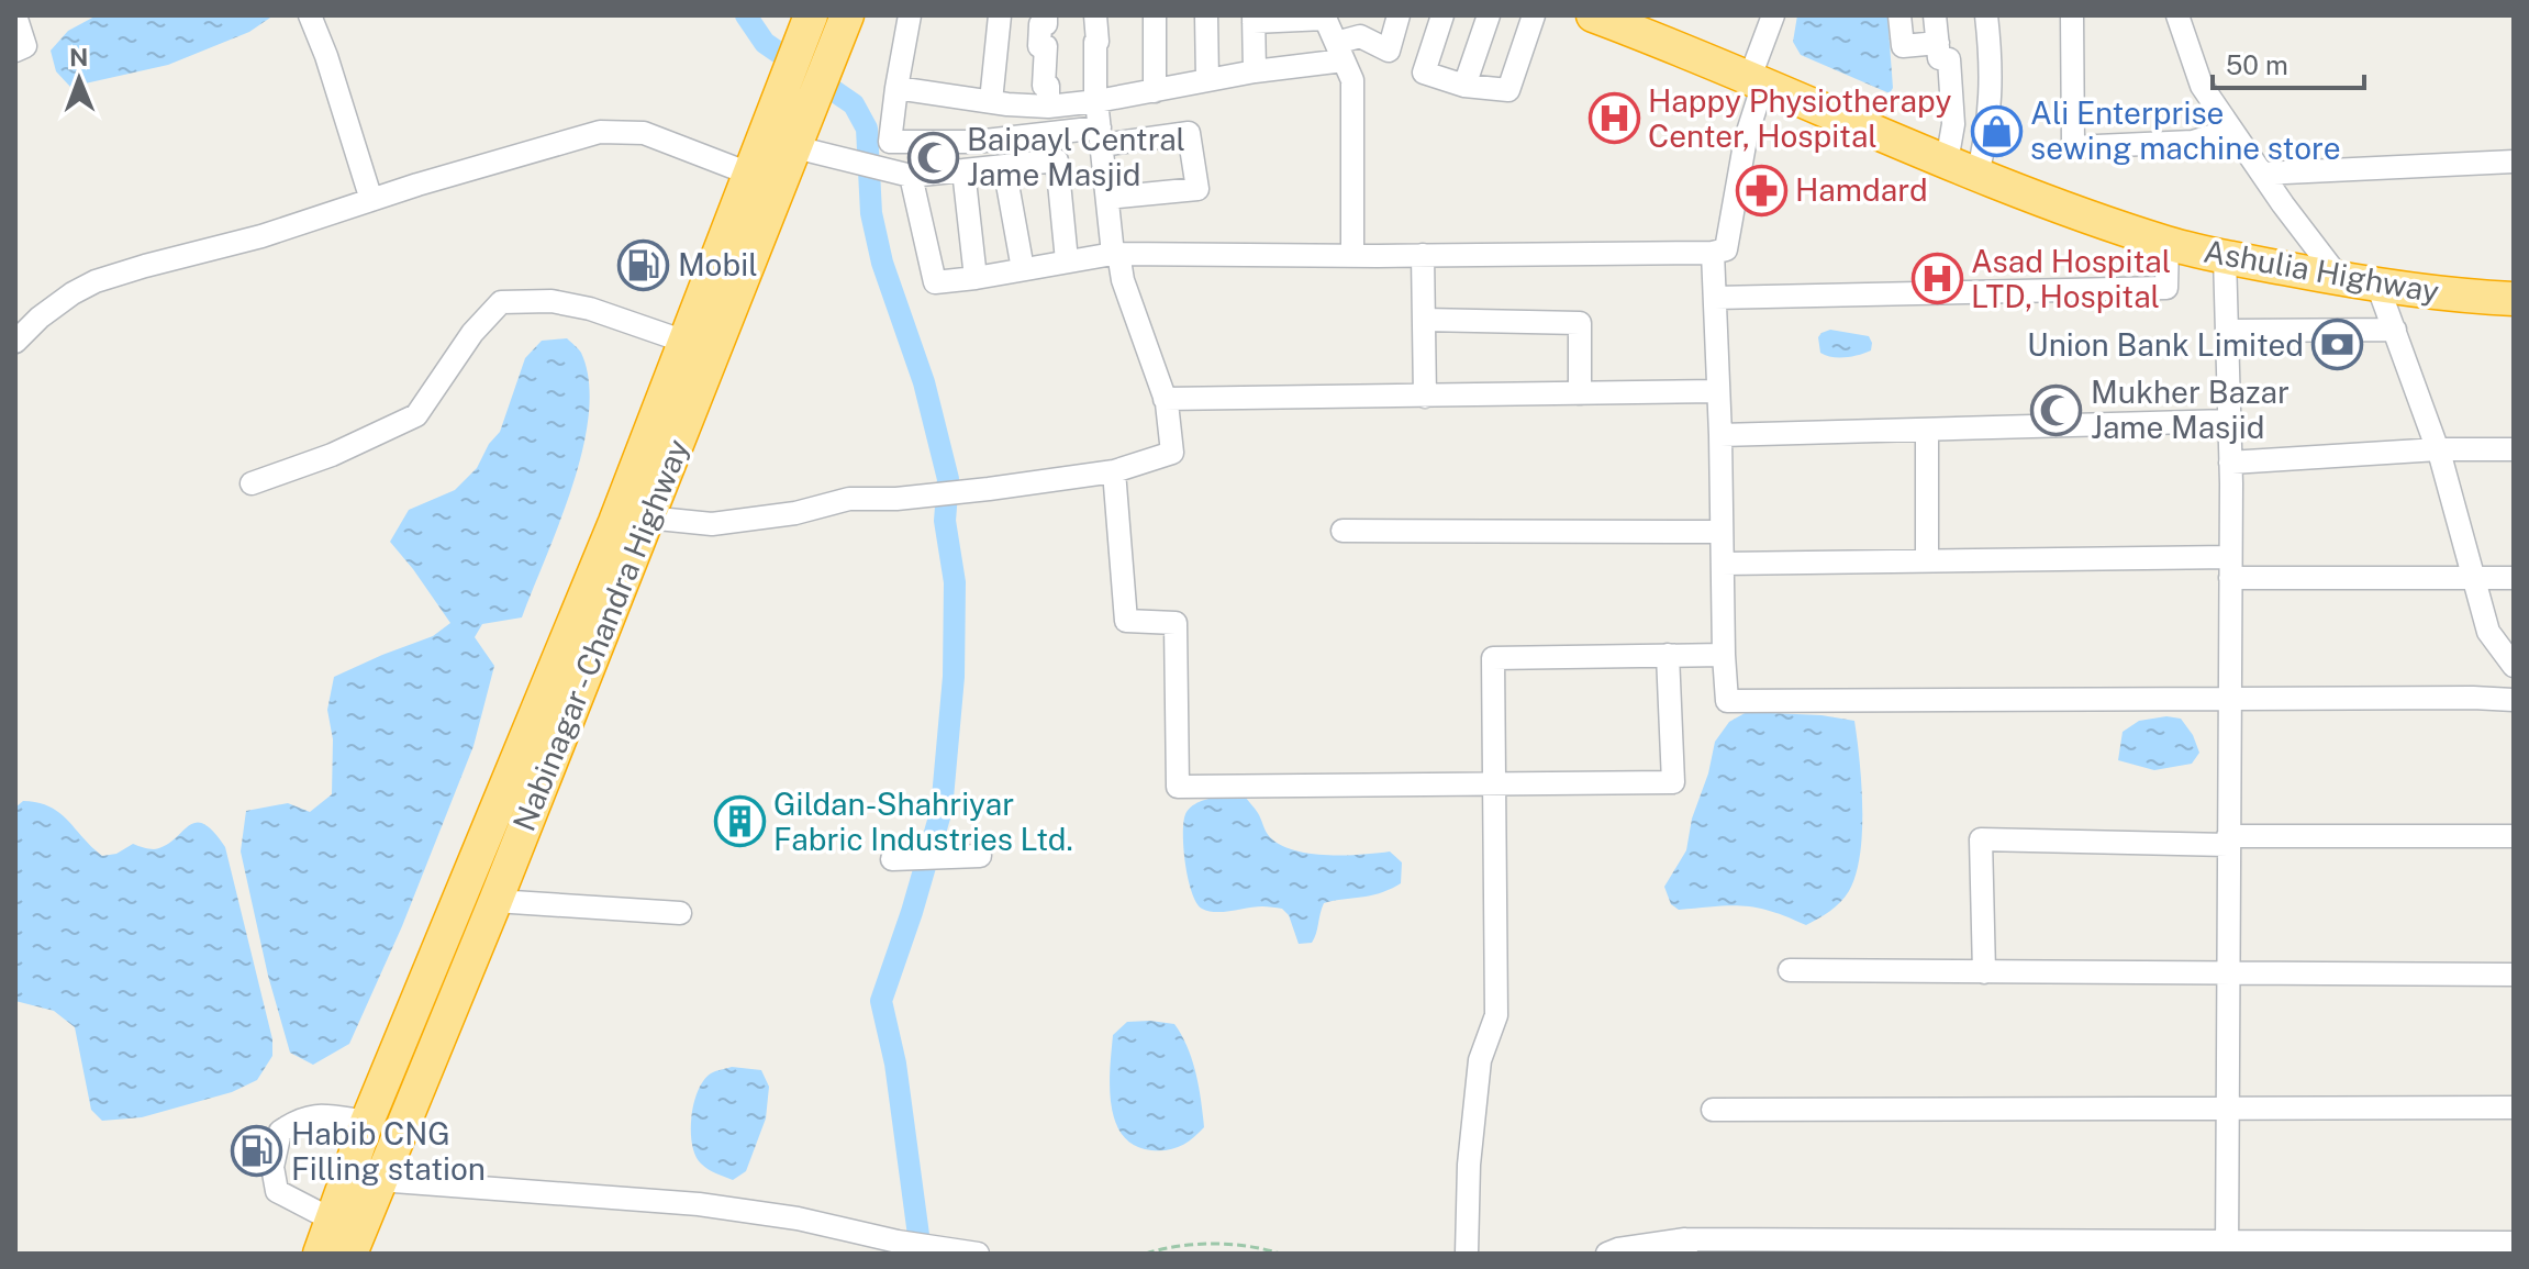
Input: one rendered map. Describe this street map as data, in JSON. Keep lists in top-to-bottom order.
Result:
{
  "streets": {
    "highway": ["Ashulia Highway", "Nabinagar - Chandra Highway"]
  },
  "places": {
    "hospital": ["Happy Physiotherapy Center, Hospital", "Asad Hospital LTD, Hospital"],
    "shop": ["Ali Enterprise sewing machine store"],
    "mosque": ["Baipayl Central Jame Masjid", "Mukher Bazar Jame Masjid"],
    "pharmacy": ["Hamdard"],
    "fuel station": ["Mobil", "Habib CNG Filling station"],
    "bank": ["Union Bank Limited"],
    "building": ["Gildan-Shahriyar Fabric Industries Ltd."]
  },
  "scale_bar": "50 m",
  "north": "top"
}
